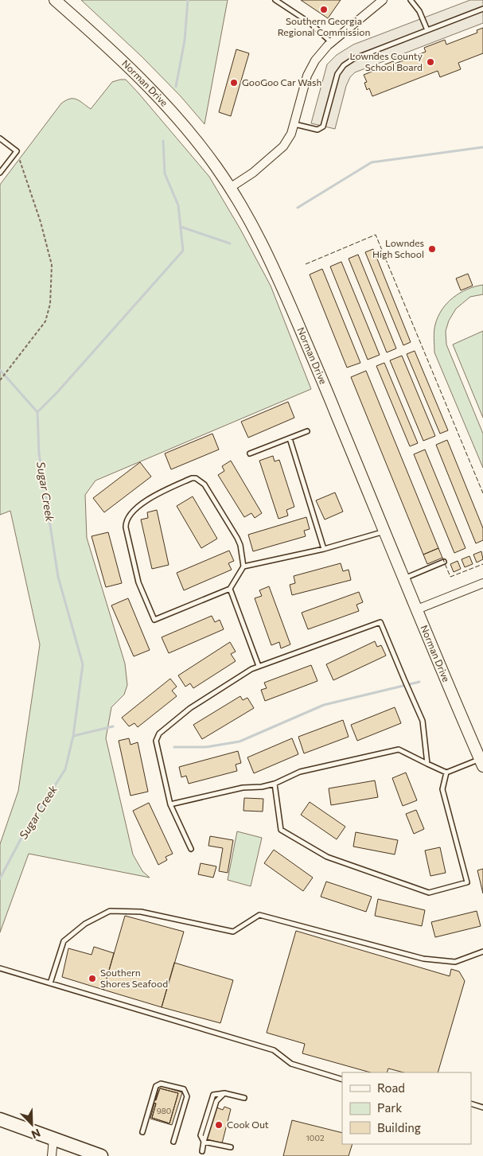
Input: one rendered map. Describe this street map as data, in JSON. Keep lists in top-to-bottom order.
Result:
{
  "streets": {
    "street": ["Norman Drive"]
  },
  "water": ["Sugar Creek"],
  "places": [
    "Southern Georgia Regional Commission",
    "Lowndes County School Board",
    "GooGoo Car Wash",
    "Lowndes High School",
    "Southern Shores Seafood",
    "Cook Out"
  ],
  "house_numbers": ["980", "1002"],
  "legend": ["Road", "Park", "Building"],
  "north": "bottom right"
}
